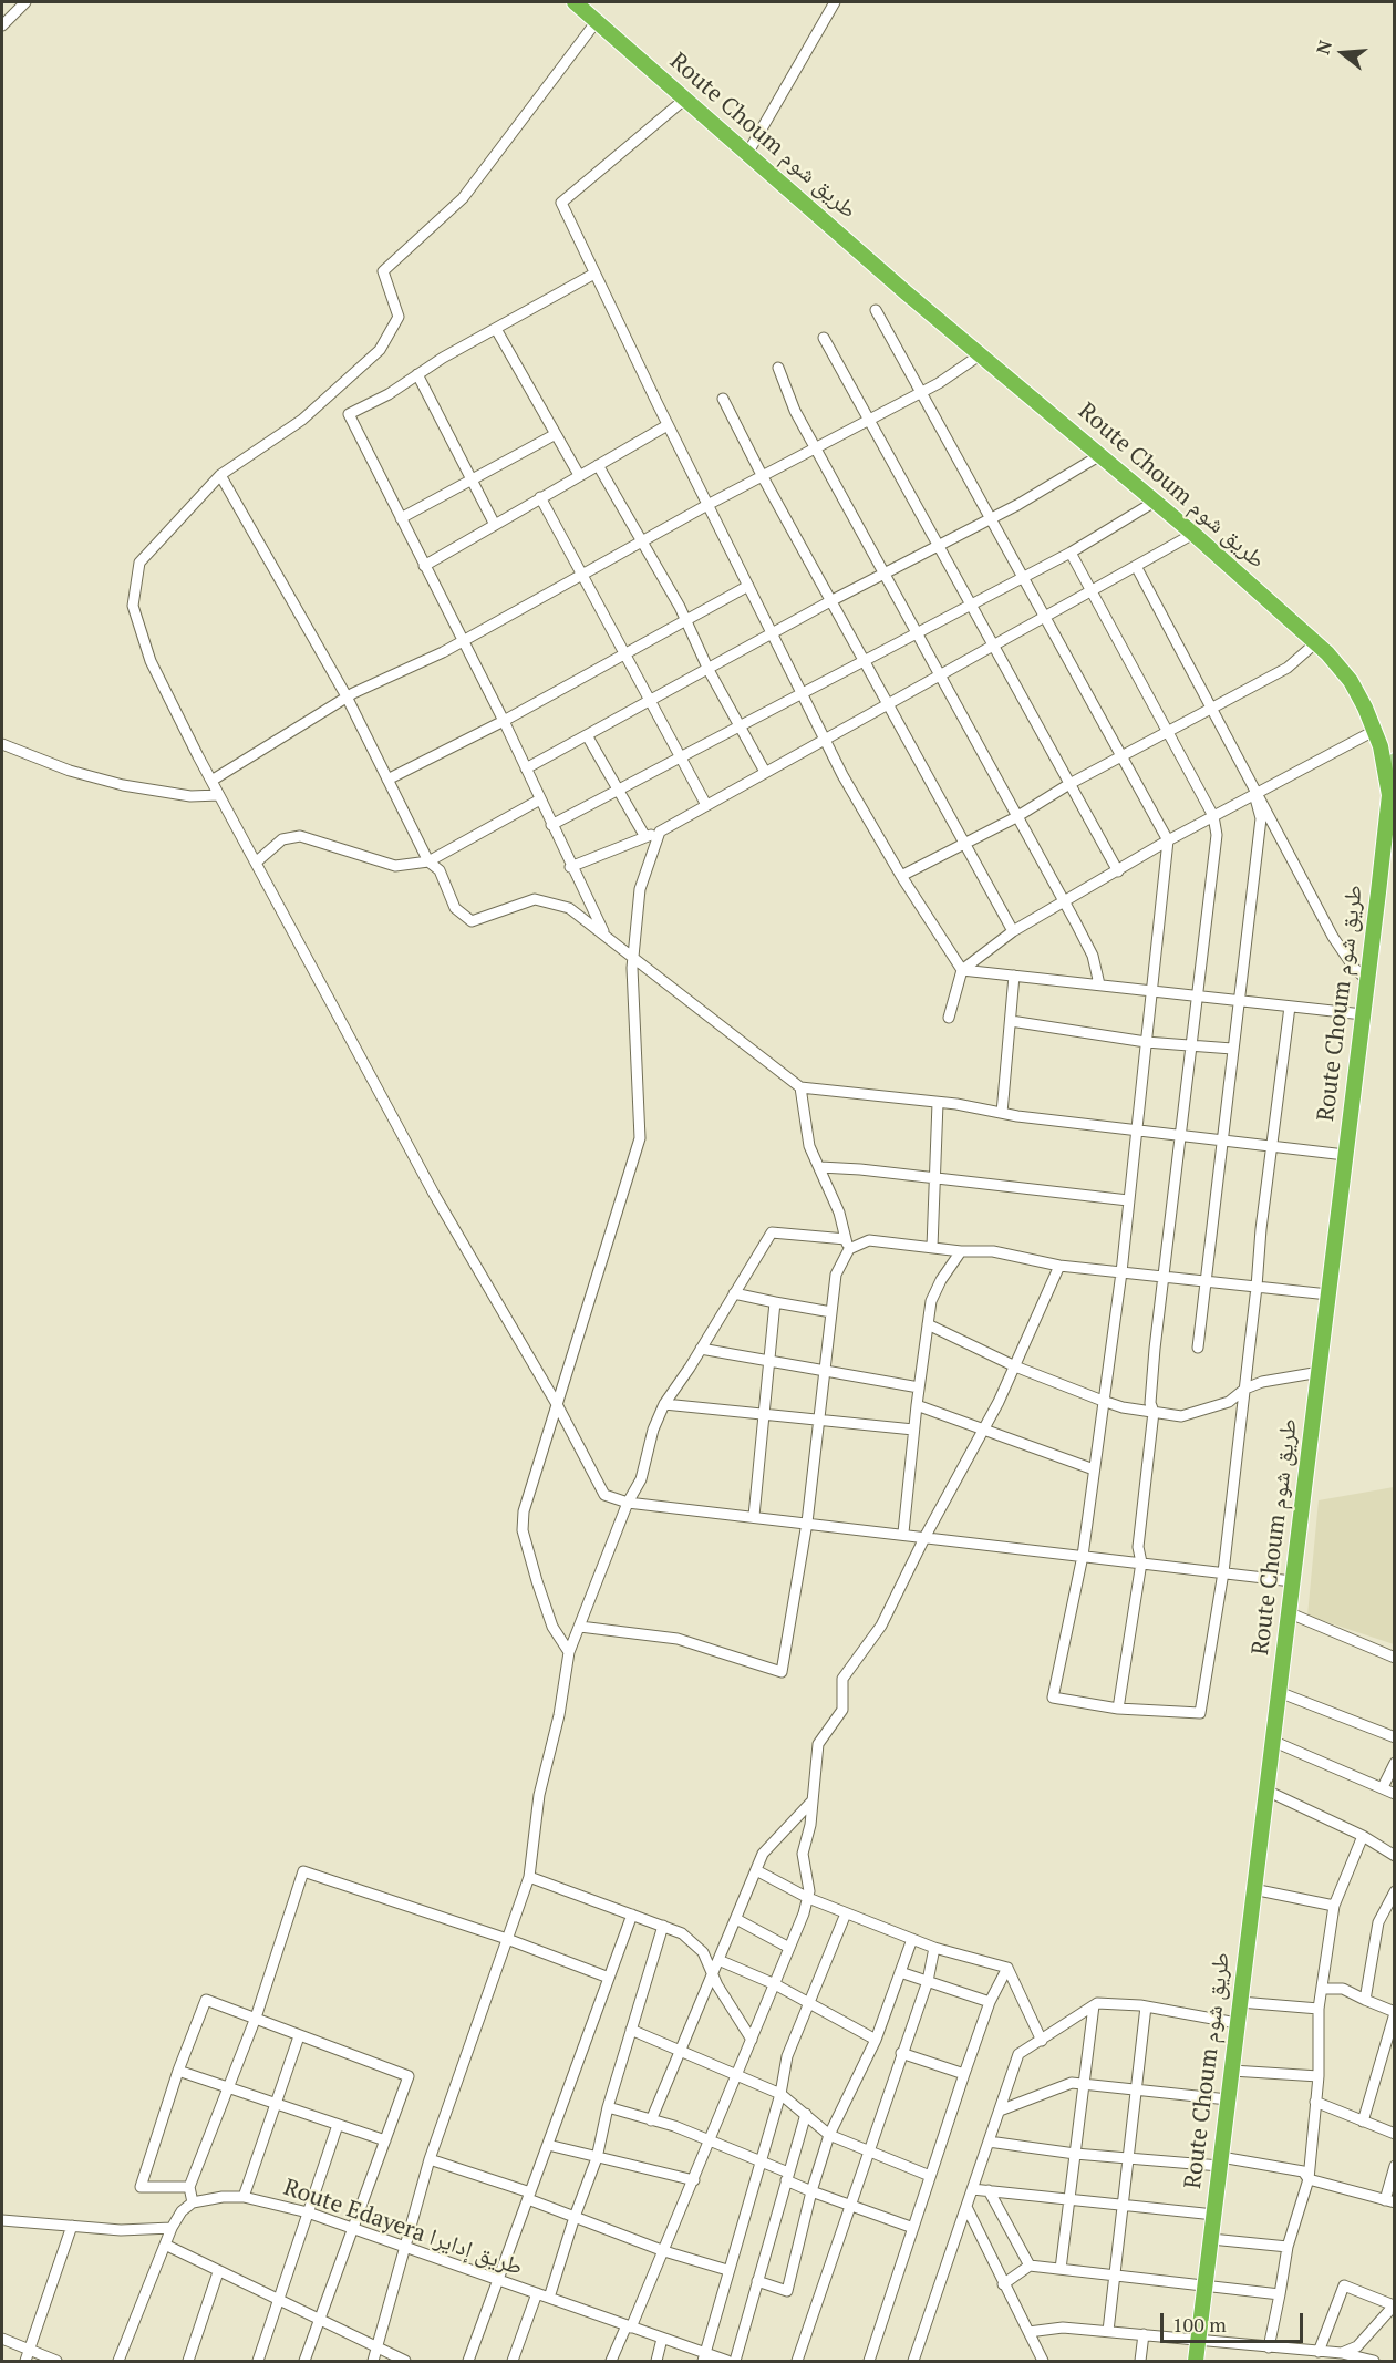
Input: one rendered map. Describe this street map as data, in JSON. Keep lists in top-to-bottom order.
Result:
{
  "streets": {
    "highway": ["Route Choum طريق شوم"],
    "street": ["Route Edayera طريق إدايرا"]
  },
  "scale_bar": "100 m",
  "north": "left"
}
